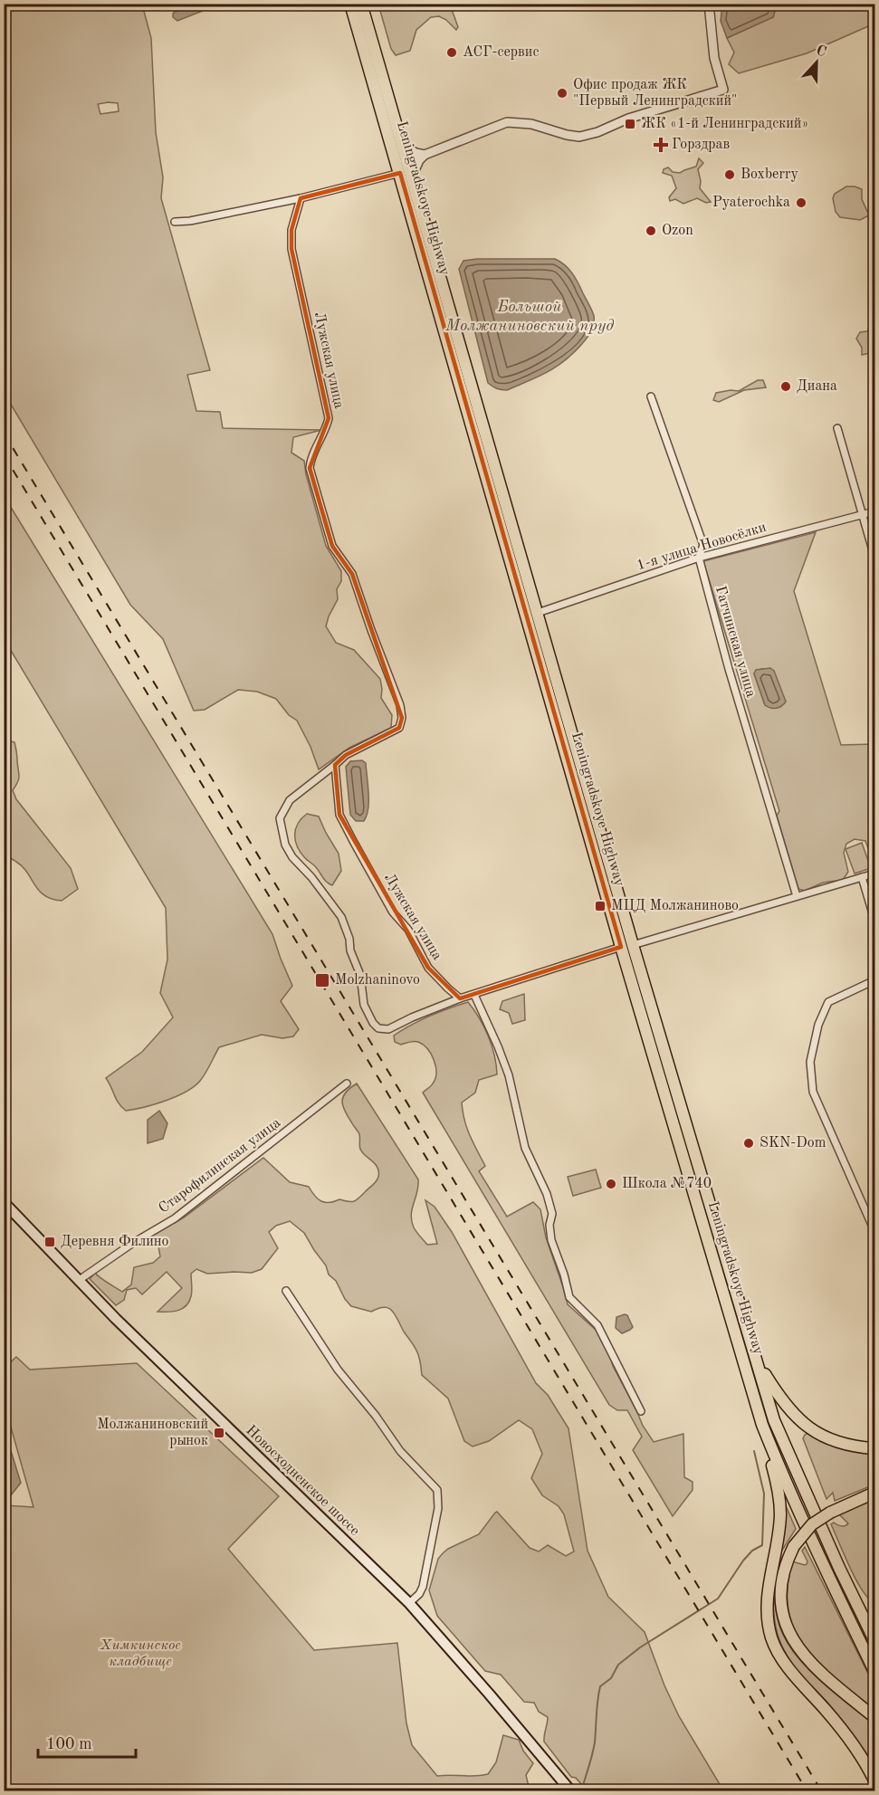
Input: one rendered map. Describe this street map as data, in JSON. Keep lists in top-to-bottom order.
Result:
{
  "streets": {
    "highway": ["Leningradskoye Highway"],
    "main road": ["Новосходненское шоссе"],
    "street": [
      "Лужская улица",
      "1-я улица Новосёлки",
      "Гатчинская улица",
      "Старофилинская улица"
    ]
  },
  "crossings": [
    ["Leningradskoye Highway", "1-я улица Новосёлки"],
    ["1-я улица Новосёлки", "Гатчинская улица"],
    ["Старофилинская улица", "Новосходненское шоссе"]
  ],
  "water": ["Большой Молжаниновский пруд"],
  "parks": ["Химкинское кладбище"],
  "places": {
    "other": [
      "АСГ-сервис",
      "Офис продаж ЖК \"Первый Ленинградский\"",
      "Boxberry",
      "Pyaterochka",
      "Ozon",
      "Диана",
      "SKN-Dom",
      "Школа №740"
    ],
    "transit": [
      "ЖК «1-й Ленинградский»",
      "МЦД Молжаниново",
      "Molzhaninovo",
      "Деревня Филино",
      "Молжаниновский рынок"
    ],
    "health": ["Горздрав"]
  },
  "scale_bar": "100 m",
  "north": "top"
}
